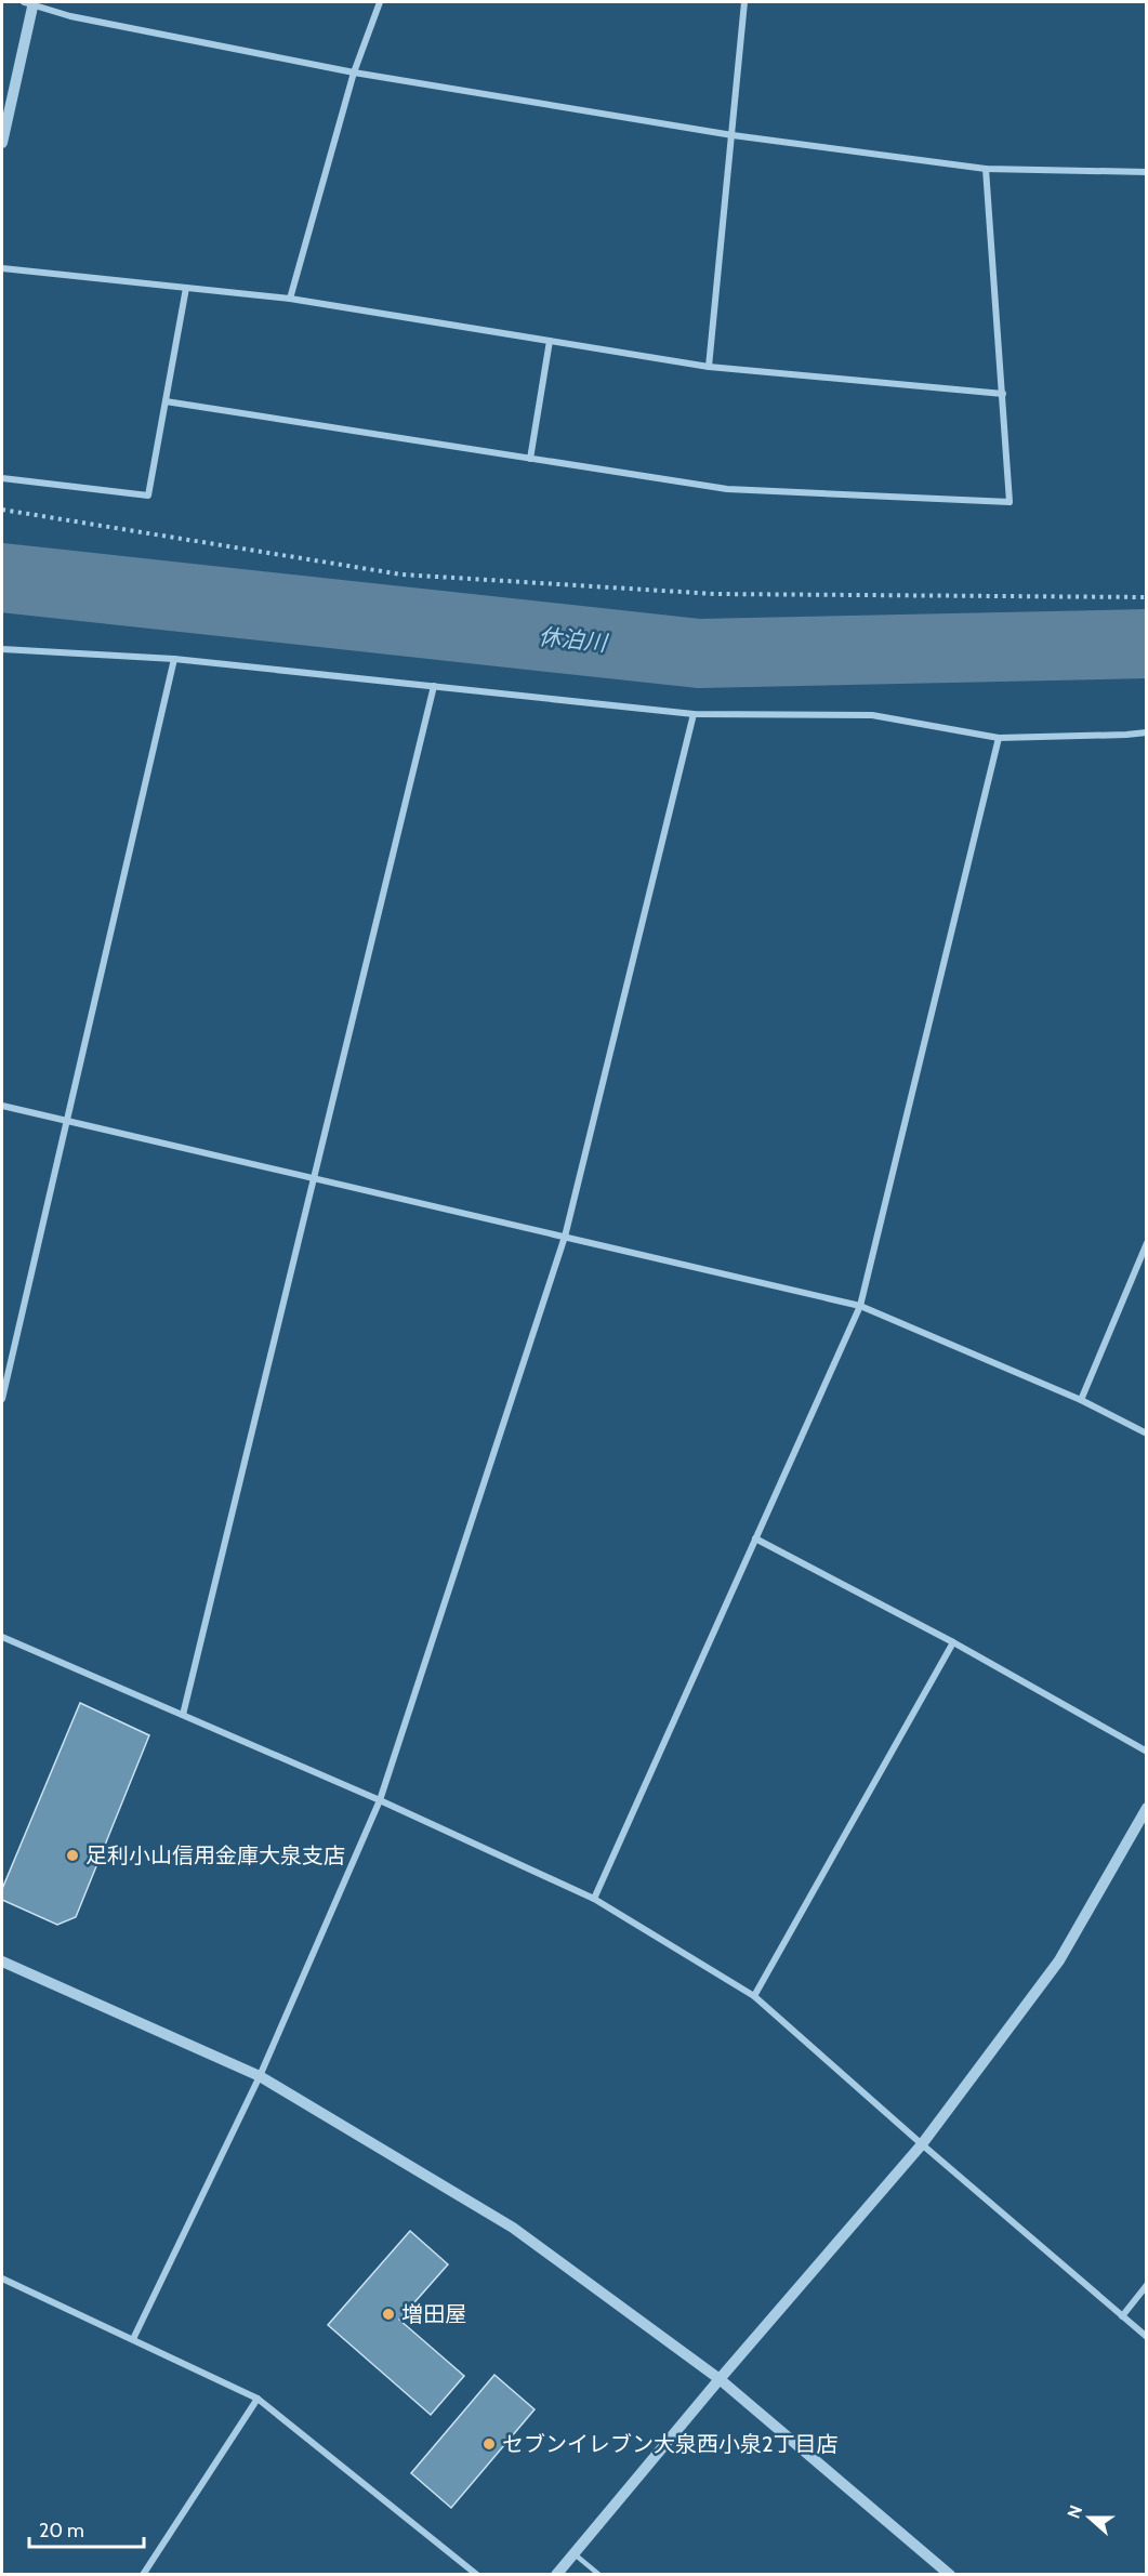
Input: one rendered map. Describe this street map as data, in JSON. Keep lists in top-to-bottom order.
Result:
{
  "water": ["休泊川"],
  "places": ["足利小山信用金庫大泉支店", "増田屋", "セブンイレブン大泉西小泉2丁目店"],
  "scale_bar": "20 m",
  "north": "left"
}
